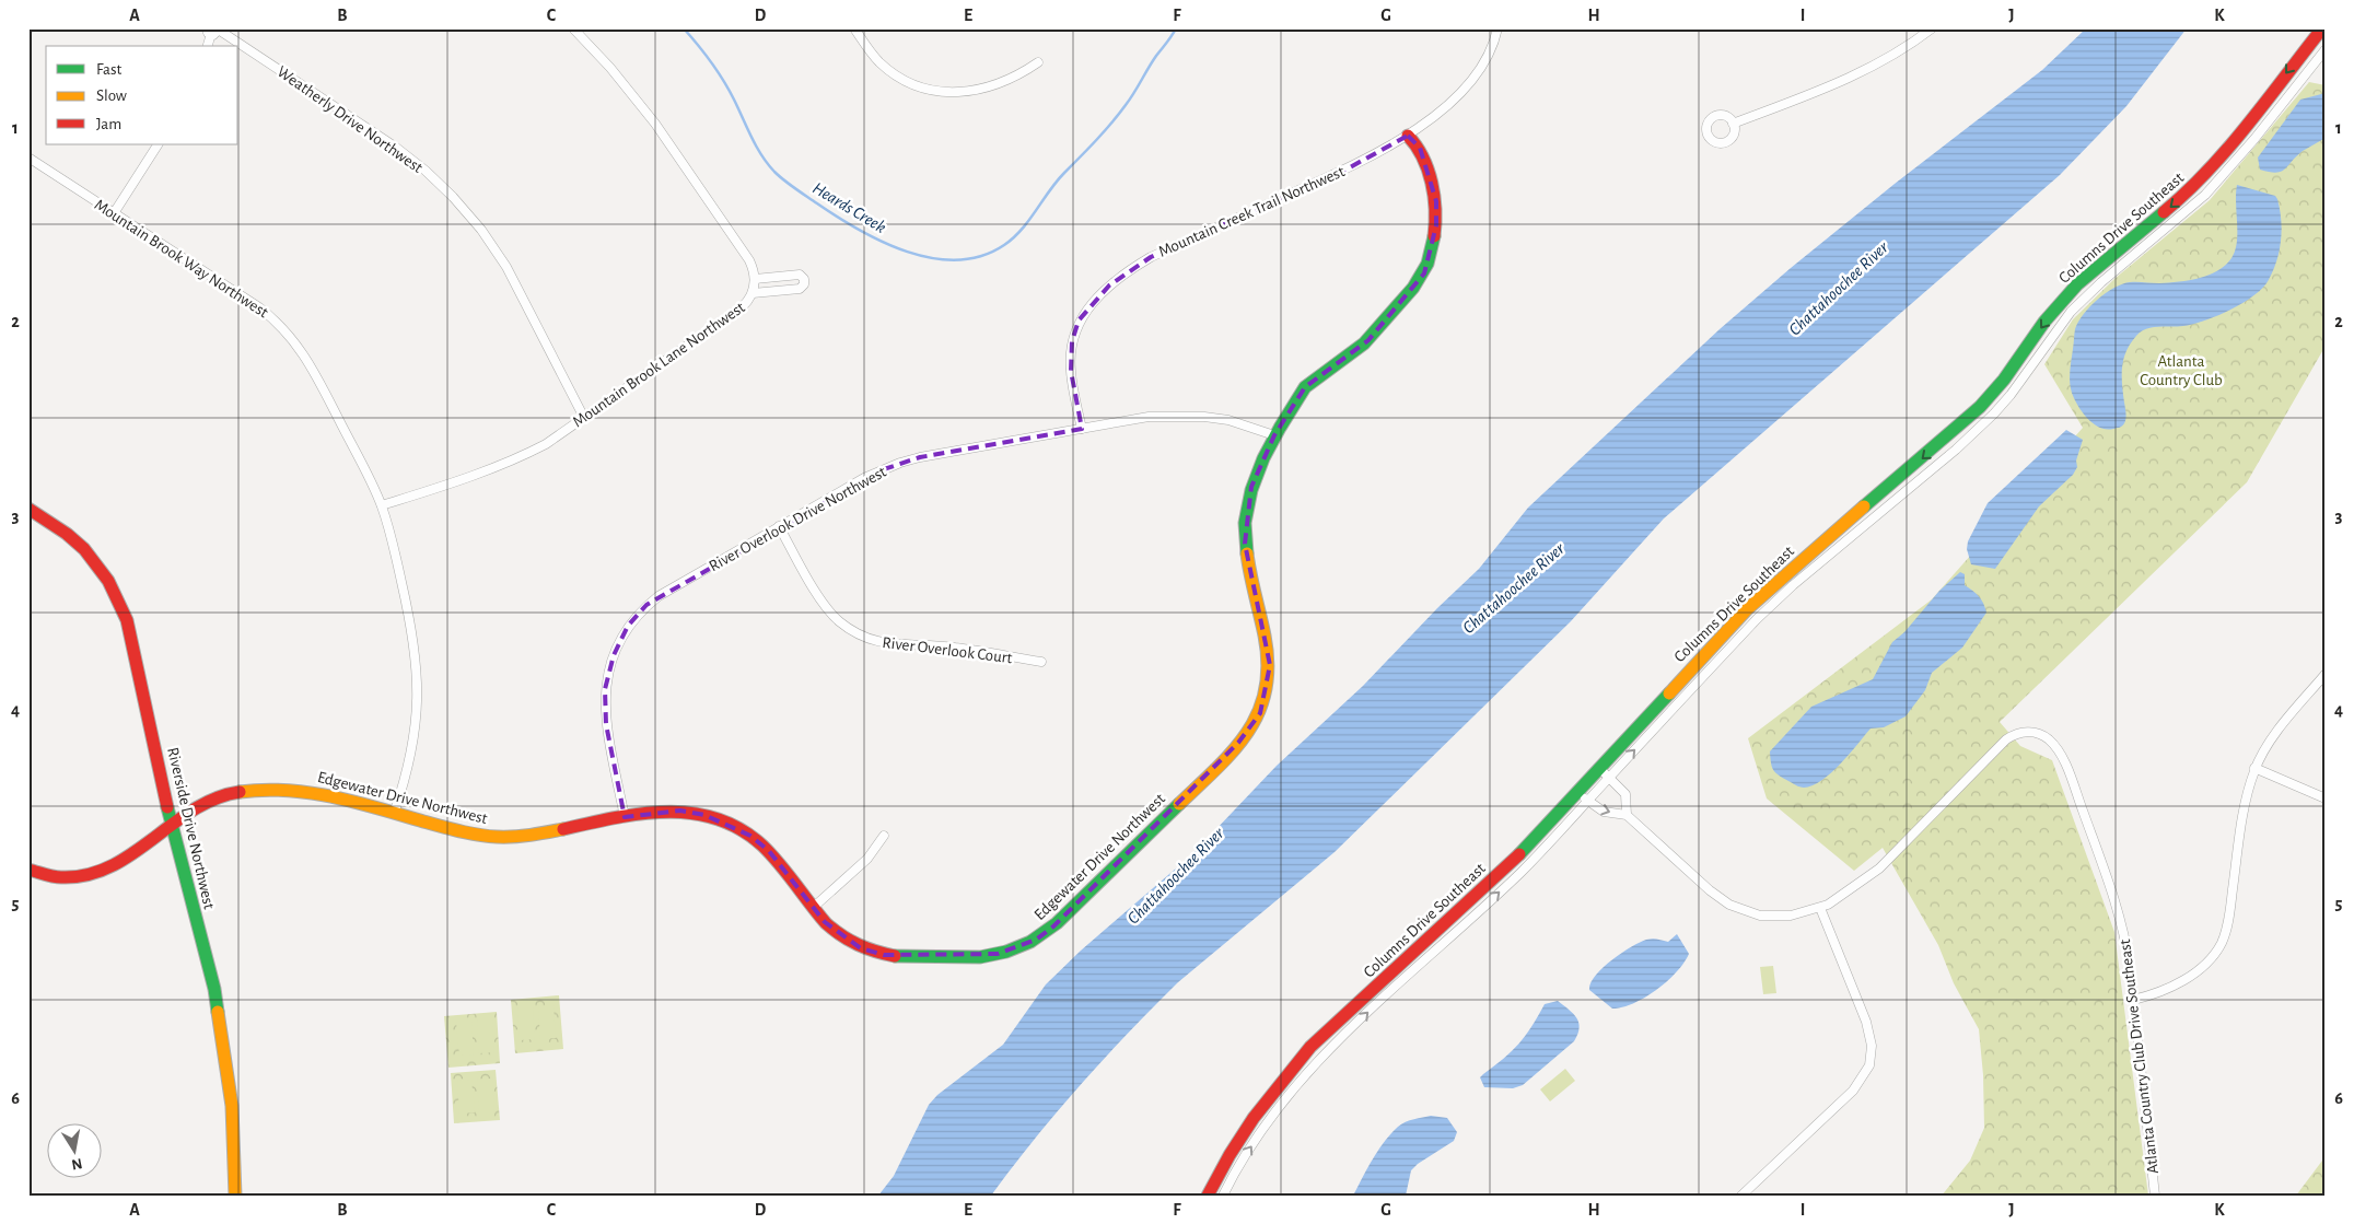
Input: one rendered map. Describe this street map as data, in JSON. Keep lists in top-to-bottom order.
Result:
{
  "streets": {
    "street": [
      "Weatherly Drive Northwest",
      "Mountain Creek Trail Northwest",
      "Columns Drive Southeast",
      "Mountain Brook Way Northwest",
      "Mountain Brook Lane Northwest",
      "River Overlook Drive Northwest",
      "River Overlook Court",
      "Edgewater Drive Northwest",
      "Riverside Drive Northwest",
      "Atlanta Country Club Drive Southeast"
    ]
  },
  "crossings": [
    ["Weatherly Drive Northwest", "Mountain Brook Lane Northwest"],
    ["Mountain Creek Trail Northwest", "River Overlook Drive Northwest"],
    ["Mountain Creek Trail Northwest", "Edgewater Drive Northwest"],
    ["Mountain Brook Way Northwest", "Mountain Brook Lane Northwest"],
    ["Mountain Brook Way Northwest", "Edgewater Drive Northwest"],
    ["River Overlook Drive Northwest", "River Overlook Court"],
    ["River Overlook Drive Northwest", "Edgewater Drive Northwest"],
    ["Edgewater Drive Northwest", "Riverside Drive Northwest"]
  ],
  "water": ["Heards Creek", "Chattahoochee River"],
  "parks": ["Atlanta Country Club"],
  "legend": ["Fast", "Slow", "Jam"],
  "north": "bottom",
  "grid": {
    "columns": [
      "A",
      "B",
      "C",
      "D",
      "E",
      "F",
      "G",
      "H",
      "I",
      "J",
      "K"
    ],
    "rows": [
      "1",
      "2",
      "3",
      "4",
      "5",
      "6"
    ]
  }
}
